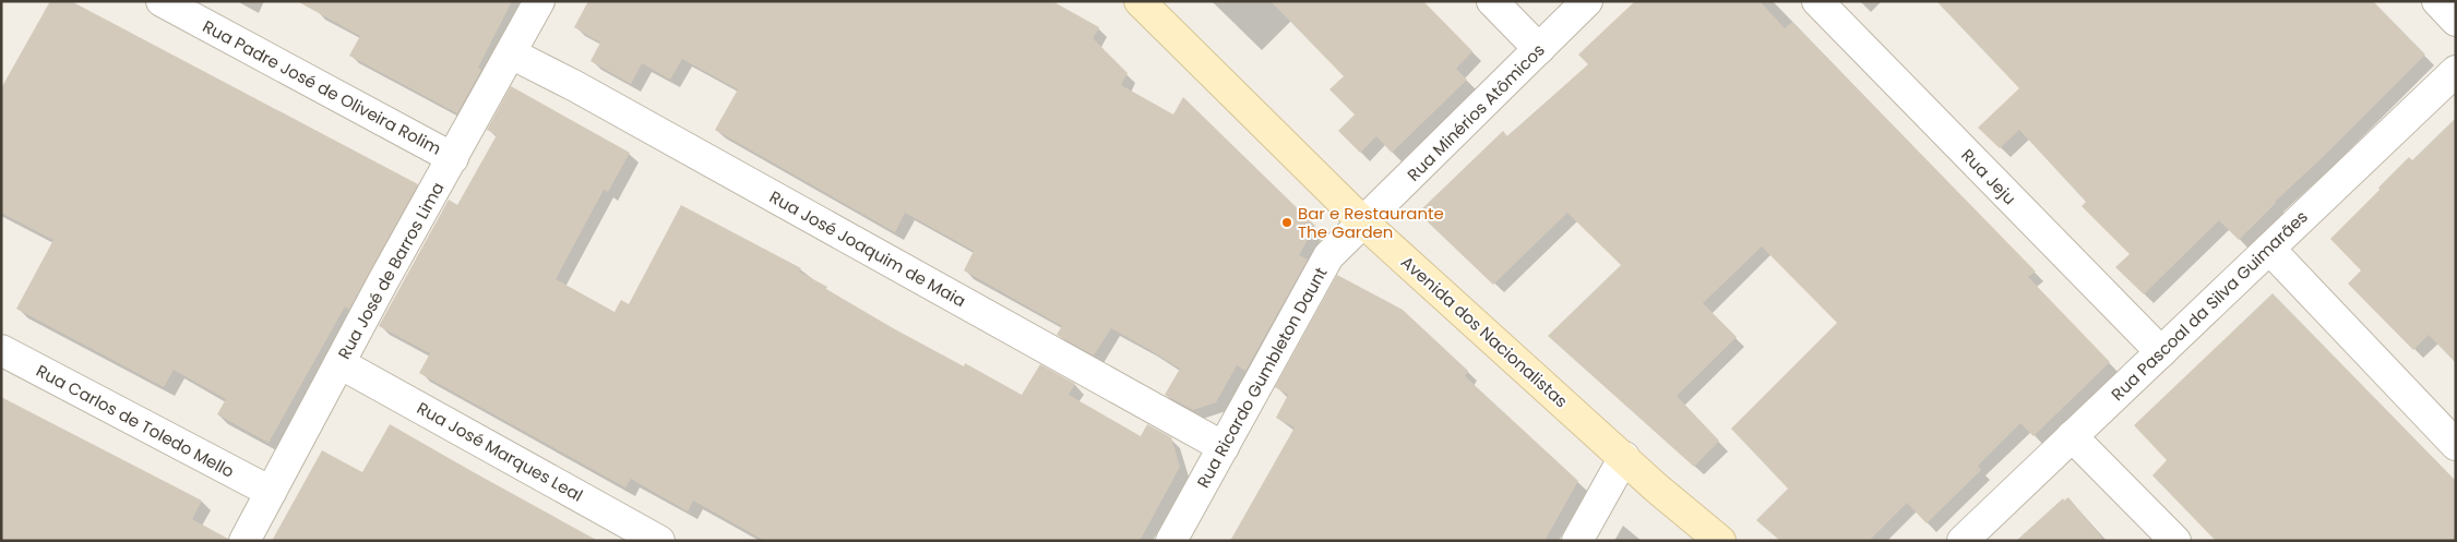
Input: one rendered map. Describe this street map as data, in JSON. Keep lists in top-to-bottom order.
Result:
{
  "streets": {
    "main road": ["Avenida dos Nacionalistas"],
    "street": [
      "Rua Padre José de Oliveira Rolim",
      "Rua Minérios Atômicos",
      "Rua Jeju",
      "Rua José Joaquim de Maia",
      "Rua José de Barros Lima",
      "Rua Pascoal da Silva Guimarães",
      "Rua Ricardo Gumbleton Daunt",
      "Rua Carlos de Toledo Mello",
      "Rua José Marques Leal"
    ]
  },
  "crossings": [
    ["Rua Padre José de Oliveira Rolim", "Rua José de Barros Lima"],
    ["Rua Minérios Atômicos", "Avenida dos Nacionalistas"],
    ["Rua Minérios Atômicos", "Rua Ricardo Gumbleton Daunt"],
    ["Rua Jeju", "Rua Pascoal da Silva Guimarães"],
    ["Rua José Joaquim de Maia", "Rua José de Barros Lima"],
    ["Rua José Joaquim de Maia", "Rua Ricardo Gumbleton Daunt"],
    ["Rua José de Barros Lima", "Rua Carlos de Toledo Mello"],
    ["Rua José de Barros Lima", "Rua José Marques Leal"],
    ["Avenida dos Nacionalistas", "Rua Ricardo Gumbleton Daunt"]
  ],
  "places": ["Bar e Restaurante The Garden"]
}
